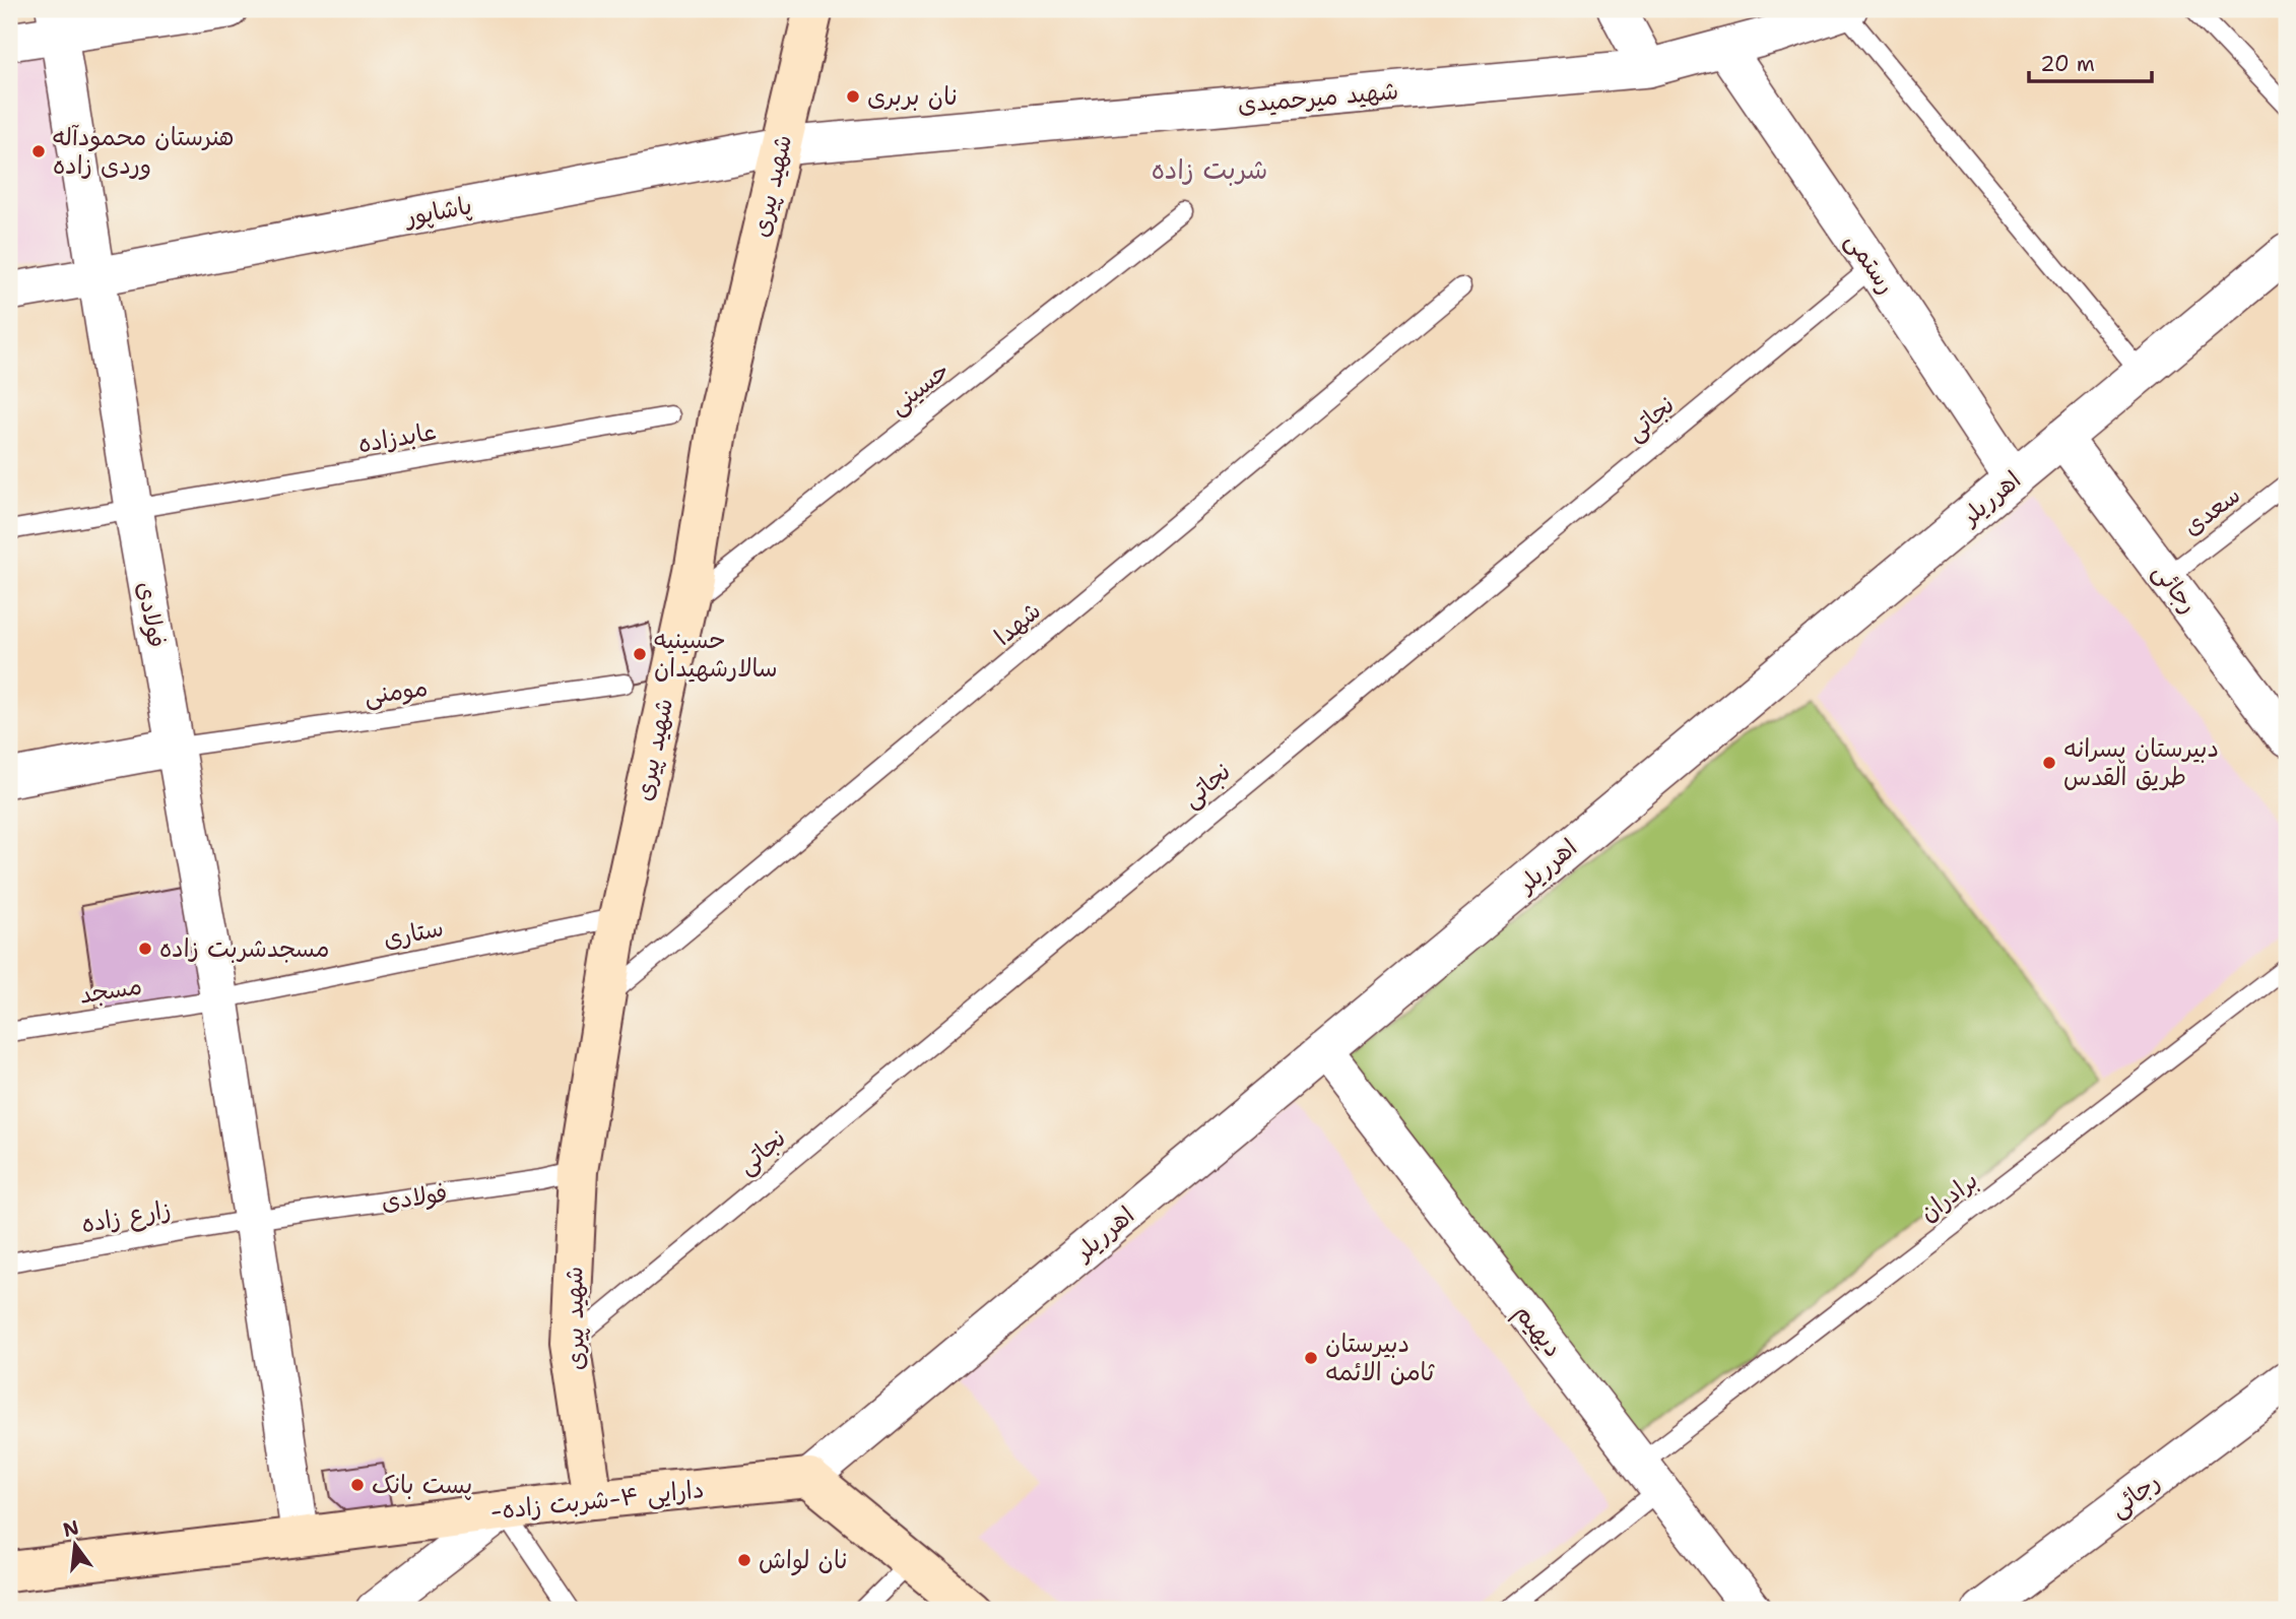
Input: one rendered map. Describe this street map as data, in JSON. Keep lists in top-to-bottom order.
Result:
{
  "streets": {
    "street": [
      "شهید میرحمیدی",
      "شهید پیری",
      "پاشاپور",
      "رستمی",
      "اهرریلر",
      "رجائی",
      "فولادی",
      "دیهیم",
      "-دارایی ۴-شربت زاده"
    ],
    "lane": [
      "حسینی",
      "نجاتی",
      "عابدزاده",
      "سعدی",
      "شهدا",
      "مومنی",
      "ستاری",
      "مسجد",
      "برادران",
      "زارع زاده"
    ]
  },
  "crossings": [
    ["شهید میرحمیدی", "شهید پیری"],
    ["شهید میرحمیدی", "پاشاپور"],
    ["شهید میرحمیدی", "رستمی"],
    ["شهید پیری", "پاشاپور"],
    ["شهید پیری", "حسینی"],
    ["شهید پیری", "نجاتی"],
    ["شهید پیری", "فولادی"],
    ["شهید پیری", "شهدا"],
    ["شهید پیری", "ستاری"],
    ["شهید پیری", "-دارایی ۴-شربت زاده"],
    ["پاشاپور", "فولادی"],
    ["رستمی", "نجاتی"],
    ["رستمی", "اهرریلر"],
    ["عابدزاده", "فولادی"],
    ["اهرریلر", "رجائی"],
    ["اهرریلر", "دیهیم"],
    ["اهرریلر", "-دارایی ۴-شربت زاده"],
    ["سعدی", "رجائی"],
    ["فولادی", "مومنی"],
    ["فولادی", "ستاری"],
    ["فولادی", "مسجد"],
    ["فولادی", "زارع زاده"],
    ["فولادی", "-دارایی ۴-شربت زاده"],
    ["ستاری", "مسجد"],
    ["برادران", "دیهیم"]
  ],
  "districts": ["شربت زاده"],
  "places": [
    "نان بربری",
    "هنرستان محمودآله وردی زاده",
    "حسینیه سالارشهیدان",
    "دبیرستان پسرانه طریق القدس",
    "مسجدشربت زاده",
    "دبیرستان ثامن الائمه",
    "پست بانک",
    "نان لواش"
  ],
  "scale_bar": "20 m",
  "north": "top"
}
